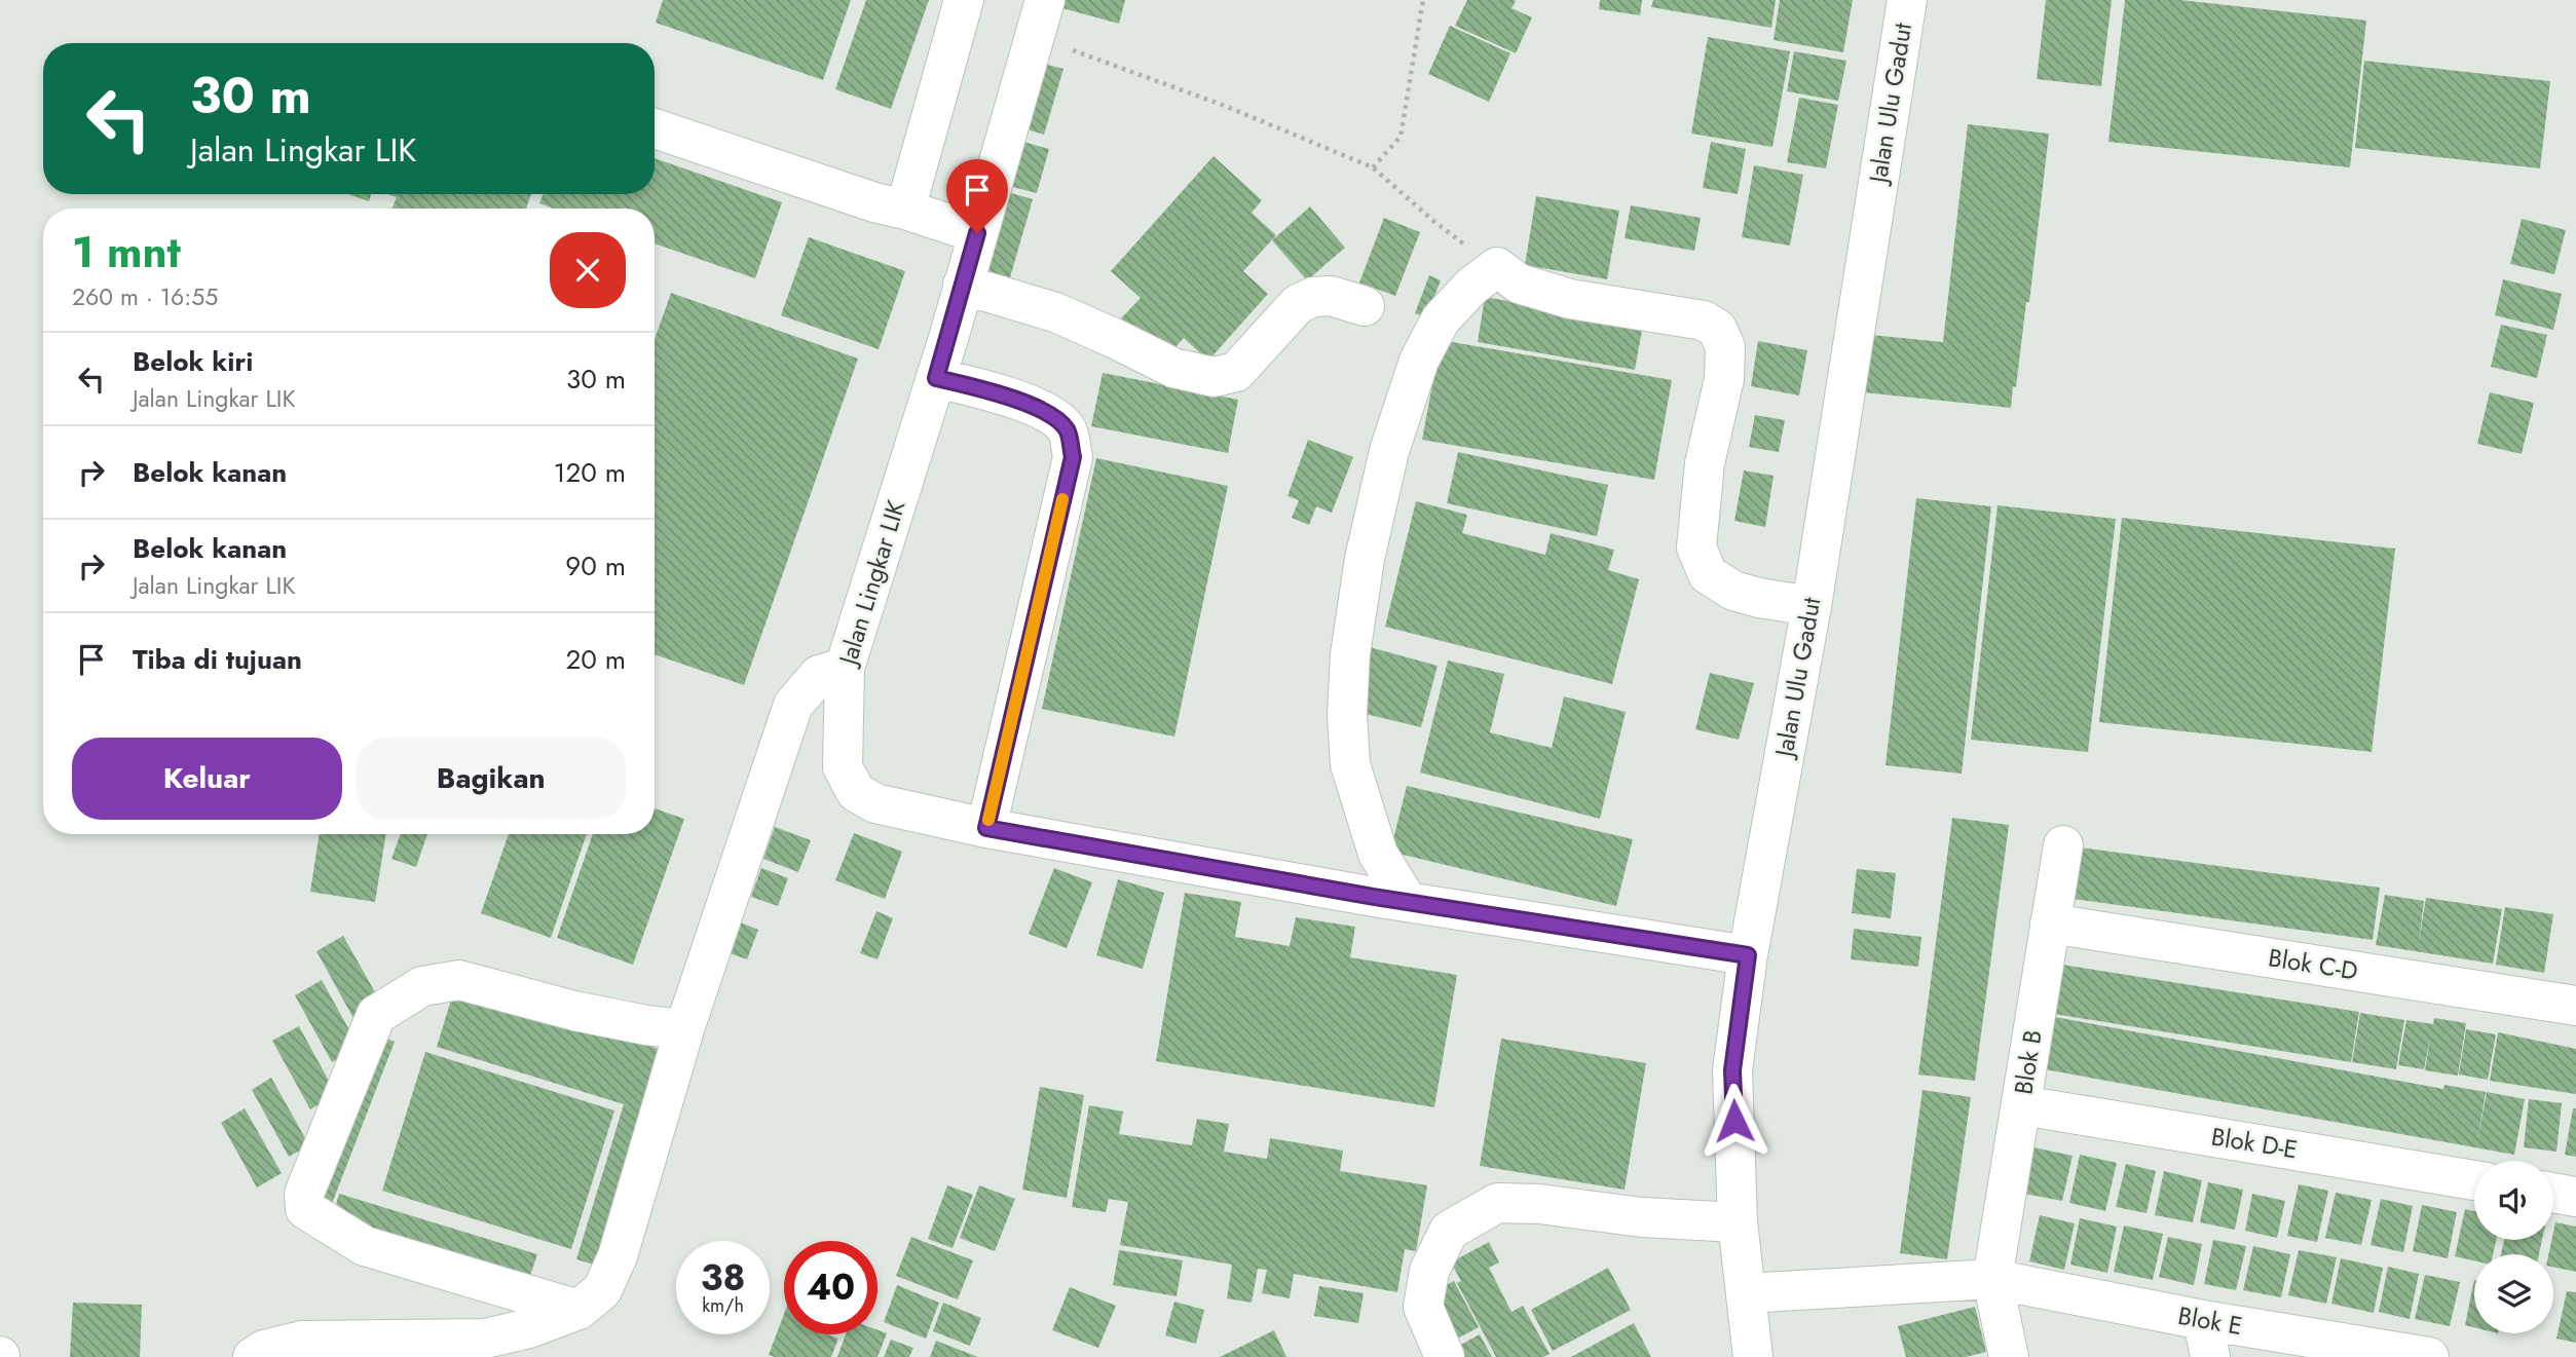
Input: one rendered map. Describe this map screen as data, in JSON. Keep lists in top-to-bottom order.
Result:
{
  "streets": {
    "street": [
      "Jalan Ulu Gadut",
      "Jalan Lingkar LIK",
      "Blok C-D",
      "Blok B",
      "Blok D-E",
      "Blok E"
    ]
  },
  "crossings": [
    ["Jalan Ulu Gadut", "Jalan Lingkar LIK"],
    ["Jalan Ulu Gadut", "Blok E"],
    ["Blok C-D", "Blok B"],
    ["Blok B", "Blok D-E"],
    ["Blok B", "Blok E"]
  ],
  "page": {
    "turn": ["30 m", "Jalan Lingkar LIK"],
    "heading": ["1 mnt", "260 m · 16:55"],
    "list": [
      {
        "name": "Belok kiri",
        "note": "Jalan Lingkar LIK",
        "value": "30 m"
      },
      {
        "name": "Belok kanan",
        "value": "120 m"
      },
      {
        "name": "Belok kanan",
        "note": "Jalan Lingkar LIK",
        "value": "90 m"
      },
      {
        "name": "Tiba di tujuan",
        "value": "20 m"
      }
    ],
    "buttons": ["Keluar", "Bagikan"],
    "speed": "38 km/h",
    "limit": "40"
  }
}
